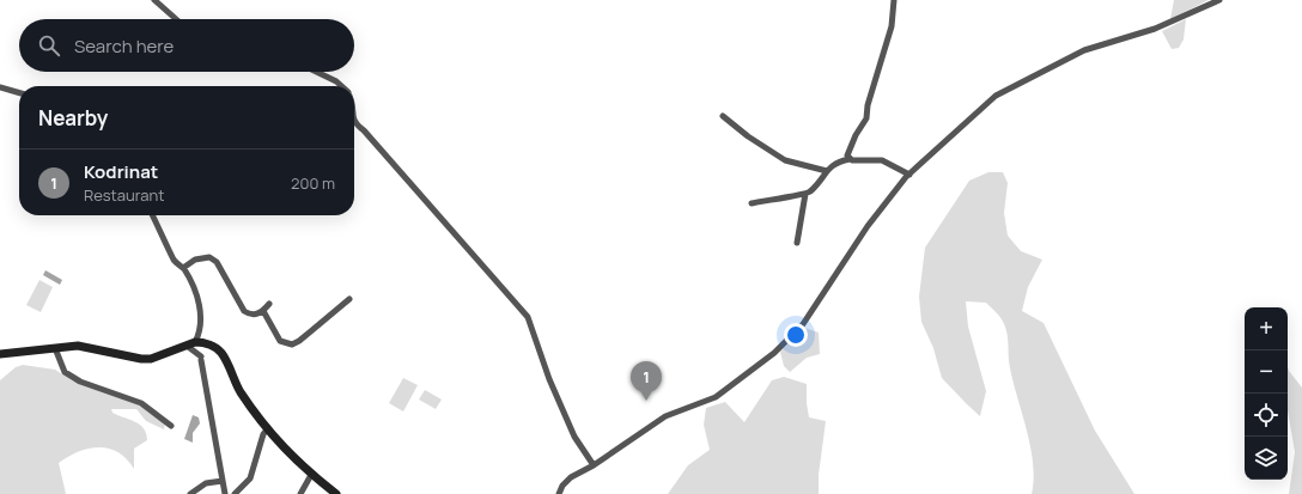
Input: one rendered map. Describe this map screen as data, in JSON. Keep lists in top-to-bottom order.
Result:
{
  "page": {
    "search": "Search here",
    "heading": "Nearby",
    "list": [
      {
        "mark": "1",
        "name": "Kodrinat",
        "note": "Restaurant",
        "value": "200 m"
      }
    ],
    "map_buttons": ["+", "−"],
    "pins": "1"
  }
}
